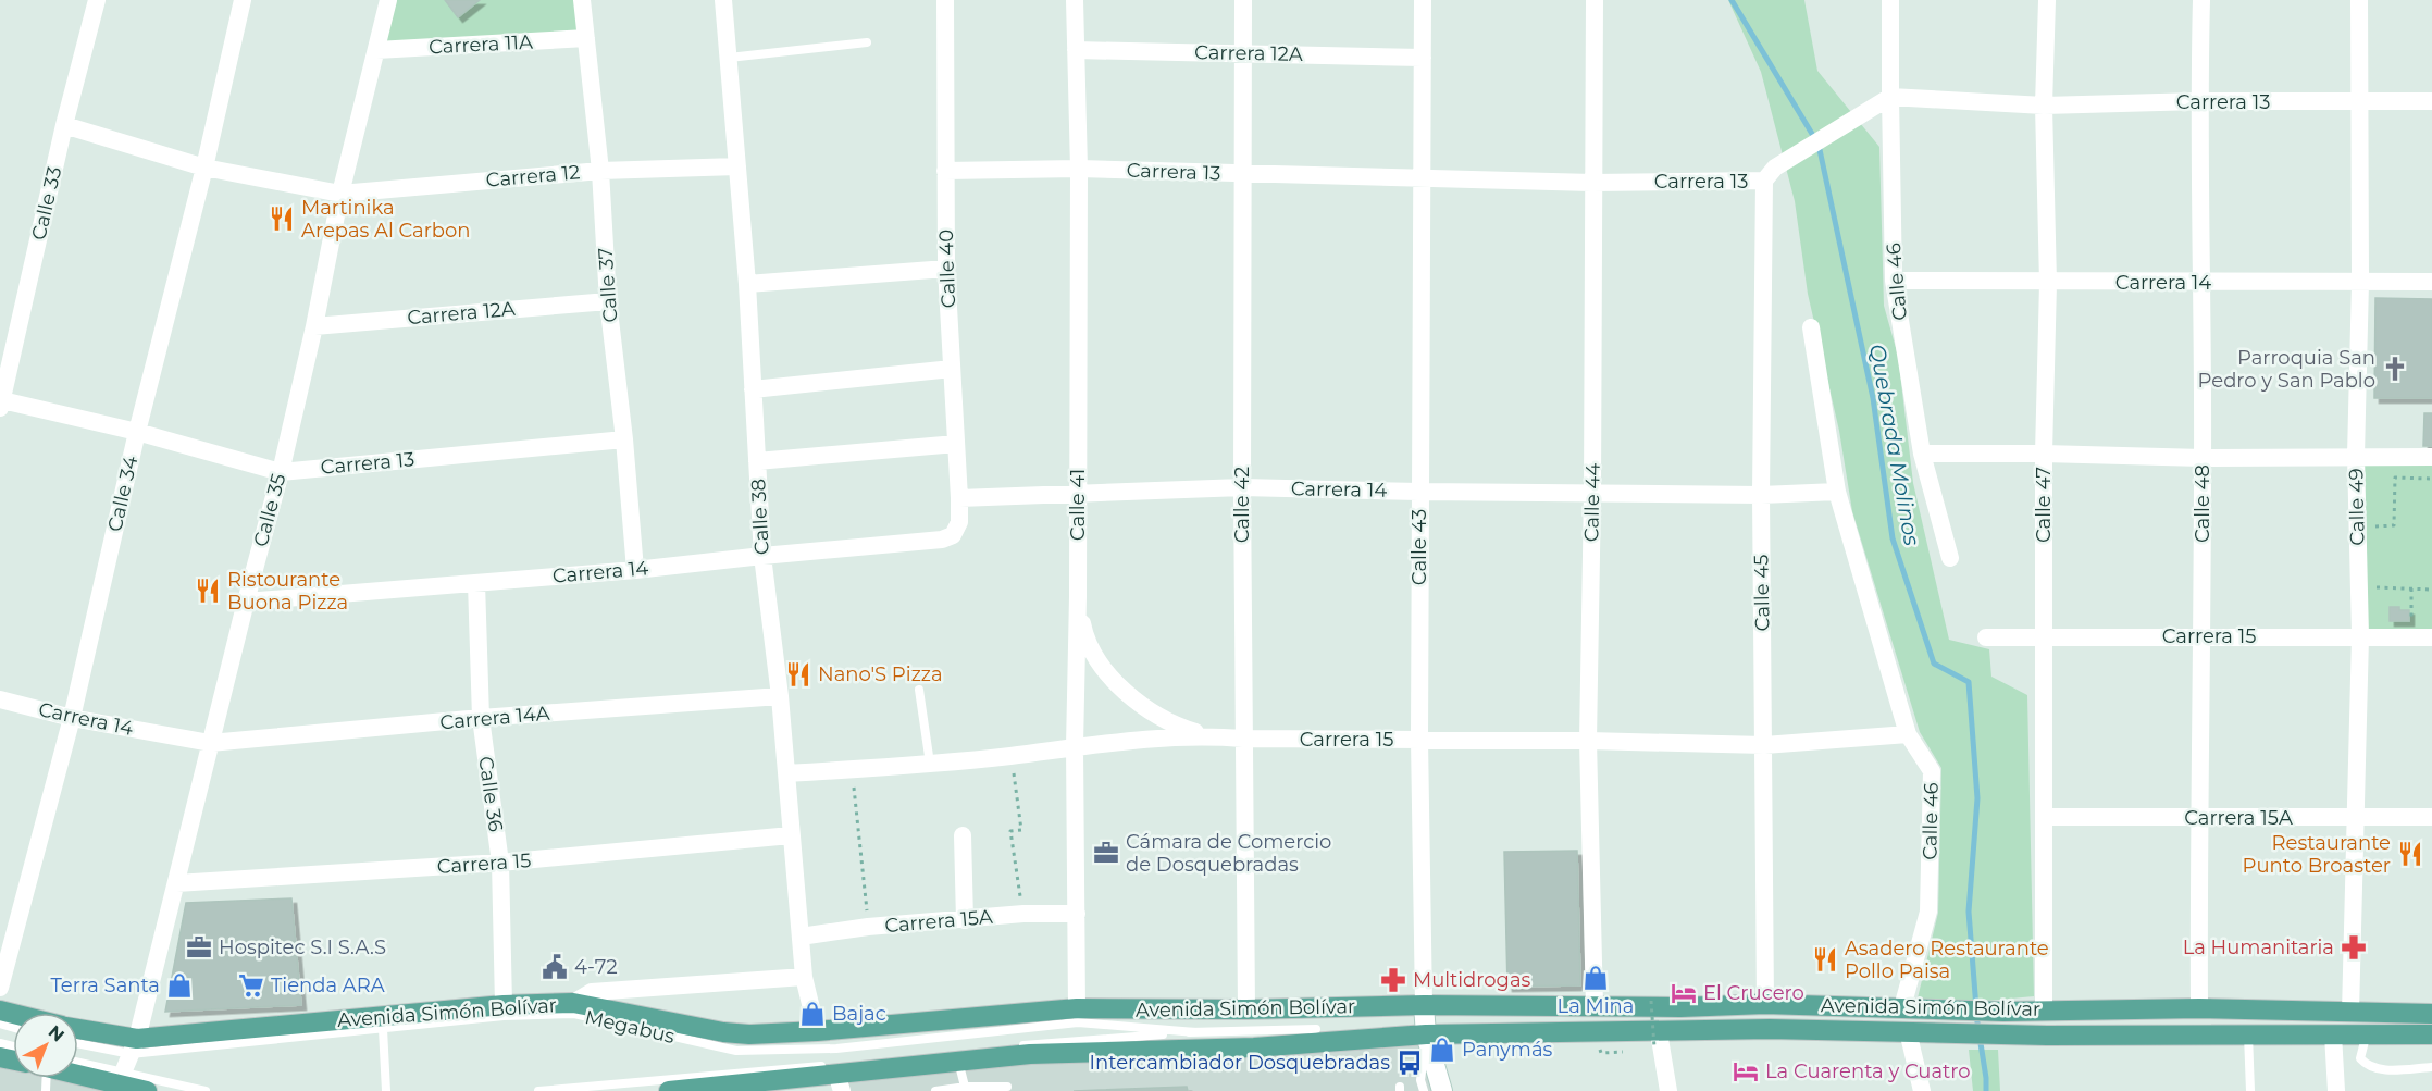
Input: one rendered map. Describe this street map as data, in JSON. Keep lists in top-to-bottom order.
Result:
{
  "streets": {
    "main road": ["Avenida Simón Bolívar"],
    "street": [
      "Carrera 11A",
      "Carrera 12A",
      "Carrera 13",
      "Carrera 12",
      "Calle 33",
      "Calle 40",
      "Calle 46",
      "Carrera 14",
      "Calle 37",
      "Calle 34",
      "Calle 44",
      "Calle 48",
      "Calle 41",
      "Calle 42",
      "Calle 47",
      "Calle 49",
      "Calle 35",
      "Calle 38",
      "Calle 43",
      "Calle 45",
      "Carrera 15",
      "Carrera 14A",
      "Calle 36",
      "Carrera 15A"
    ],
    "lane": ["Megabus"]
  },
  "crossings": [
    ["Carrera 11A", "Calle 37"],
    ["Carrera 11A", "Calle 35"],
    ["Carrera 12A", "Calle 37"],
    ["Carrera 12A", "Calle 41"],
    ["Carrera 12A", "Calle 42"],
    ["Carrera 12A", "Calle 35"],
    ["Carrera 12A", "Calle 43"],
    ["Carrera 13", "Calle 33"],
    ["Carrera 13", "Calle 40"],
    ["Carrera 13", "Calle 46"],
    ["Carrera 13", "Calle 37"],
    ["Carrera 13", "Calle 34"],
    ["Carrera 13", "Calle 44"],
    ["Carrera 13", "Calle 48"],
    ["Carrera 13", "Calle 41"],
    ["Carrera 13", "Calle 42"],
    ["Carrera 13", "Calle 47"],
    ["Carrera 13", "Calle 49"],
    ["Carrera 13", "Calle 35"],
    ["Carrera 13", "Calle 43"],
    ["Carrera 13", "Calle 45"],
    ["Carrera 12", "Calle 33"],
    ["Carrera 12", "Calle 37"],
    ["Carrera 12", "Calle 34"],
    ["Carrera 12", "Calle 35"],
    ["Carrera 12", "Calle 38"],
    ["Calle 40", "Carrera 14"],
    ["Calle 46", "Carrera 14"],
    ["Calle 46", "Carrera 15"],
    ["Calle 46", "Avenida Simón Bolívar"],
    ["Carrera 14", "Calle 37"],
    ["Carrera 14", "Calle 34"],
    ["Carrera 14", "Calle 44"],
    ["Carrera 14", "Calle 48"],
    ["Carrera 14", "Calle 41"],
    ["Carrera 14", "Calle 42"],
    ["Carrera 14", "Calle 47"],
    ["Carrera 14", "Calle 49"],
    ["Carrera 14", "Calle 35"],
    ["Carrera 14", "Calle 38"],
    ["Carrera 14", "Calle 43"],
    ["Carrera 14", "Calle 45"],
    ["Carrera 14", "Carrera 14A"],
    ["Carrera 14", "Calle 36"],
    ["Calle 44", "Carrera 15"],
    ["Calle 44", "Avenida Simón Bolívar"],
    ["Calle 48", "Carrera 15"],
    ["Calle 48", "Carrera 15A"],
    ["Calle 48", "Avenida Simón Bolívar"],
    ["Calle 41", "Carrera 15"],
    ["Calle 41", "Carrera 15A"],
    ["Calle 41", "Avenida Simón Bolívar"],
    ["Calle 42", "Carrera 15"],
    ["Calle 42", "Avenida Simón Bolívar"],
    ["Calle 47", "Carrera 15"],
    ["Calle 47", "Carrera 15A"],
    ["Calle 47", "Avenida Simón Bolívar"],
    ["Calle 49", "Carrera 15"],
    ["Calle 49", "Carrera 15A"],
    ["Calle 49", "Avenida Simón Bolívar"],
    ["Calle 35", "Carrera 15"],
    ["Calle 35", "Carrera 14A"],
    ["Calle 35", "Avenida Simón Bolívar"],
    ["Calle 35", "Megabus"],
    ["Calle 38", "Carrera 15"],
    ["Calle 38", "Carrera 14A"],
    ["Calle 38", "Carrera 15A"],
    ["Calle 38", "Avenida Simón Bolívar"],
    ["Calle 43", "Carrera 15"],
    ["Calle 43", "Avenida Simón Bolívar"],
    ["Calle 45", "Carrera 15"],
    ["Calle 45", "Avenida Simón Bolívar"],
    ["Carrera 15", "Calle 36"],
    ["Carrera 14A", "Calle 36"],
    ["Calle 36", "Avenida Simón Bolívar"],
    ["Avenida Simón Bolívar", "Megabus"]
  ],
  "water": ["Quebrada Molinos"],
  "places": {
    "restaurant": [
      "Martinika Arepas Al Carbon",
      "Ristourante Buona Pizza",
      "Nano'S Pizza",
      "Restaurante Punto Broaster",
      "Asadero Restaurante Pollo Paisa"
    ],
    "church": ["Parroquia San Pedro y San Pablo"],
    "office": ["Cámara de Comercio de Dosquebradas", "Hospitec S.I S.A.S"],
    "pharmacy": ["La Humanitaria", "Multidrogas"],
    "public building": ["4-72"],
    "shop": [
      "La Mina",
      "Terra Santa",
      "Bajac",
      "Panymás"
    ],
    "supermarket": ["Tienda ARA"],
    "hotel": ["El Crucero", "La Cuarenta y Cuatro"],
    "bus stop": ["Intercambiador Dosquebradas"]
  },
  "north": "top right"
}
